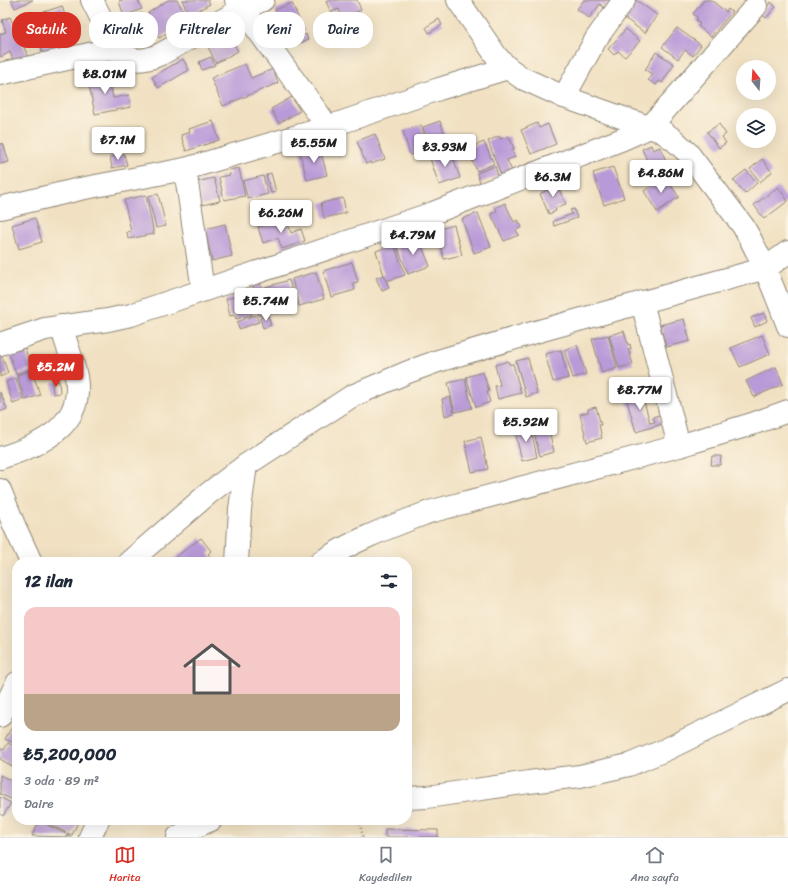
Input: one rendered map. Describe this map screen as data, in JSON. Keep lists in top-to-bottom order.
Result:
{
  "north": "top",
  "page": {
    "chip": [
      "Satılık",
      "Kiralık",
      "Filtreler",
      "Yeni",
      "Daire"
    ],
    "price": [
      "₺8.01M",
      "₺7.1M",
      "₺5.55M",
      "₺3.93M",
      "₺4.86M",
      "₺6.3M",
      "₺6.26M",
      "₺4.79M",
      "₺5.74M",
      "₺5.2M",
      "₺8.77M",
      "₺5.92M"
    ],
    "heading": "12 ilan",
    "list": [
      {
        "name": "₺5,200,000",
        "note": "3 oda · 89 m² · Daire"
      }
    ],
    "tabs": ["Harita", "Kaydedilen", "Ana sayfa"]
  }
}
